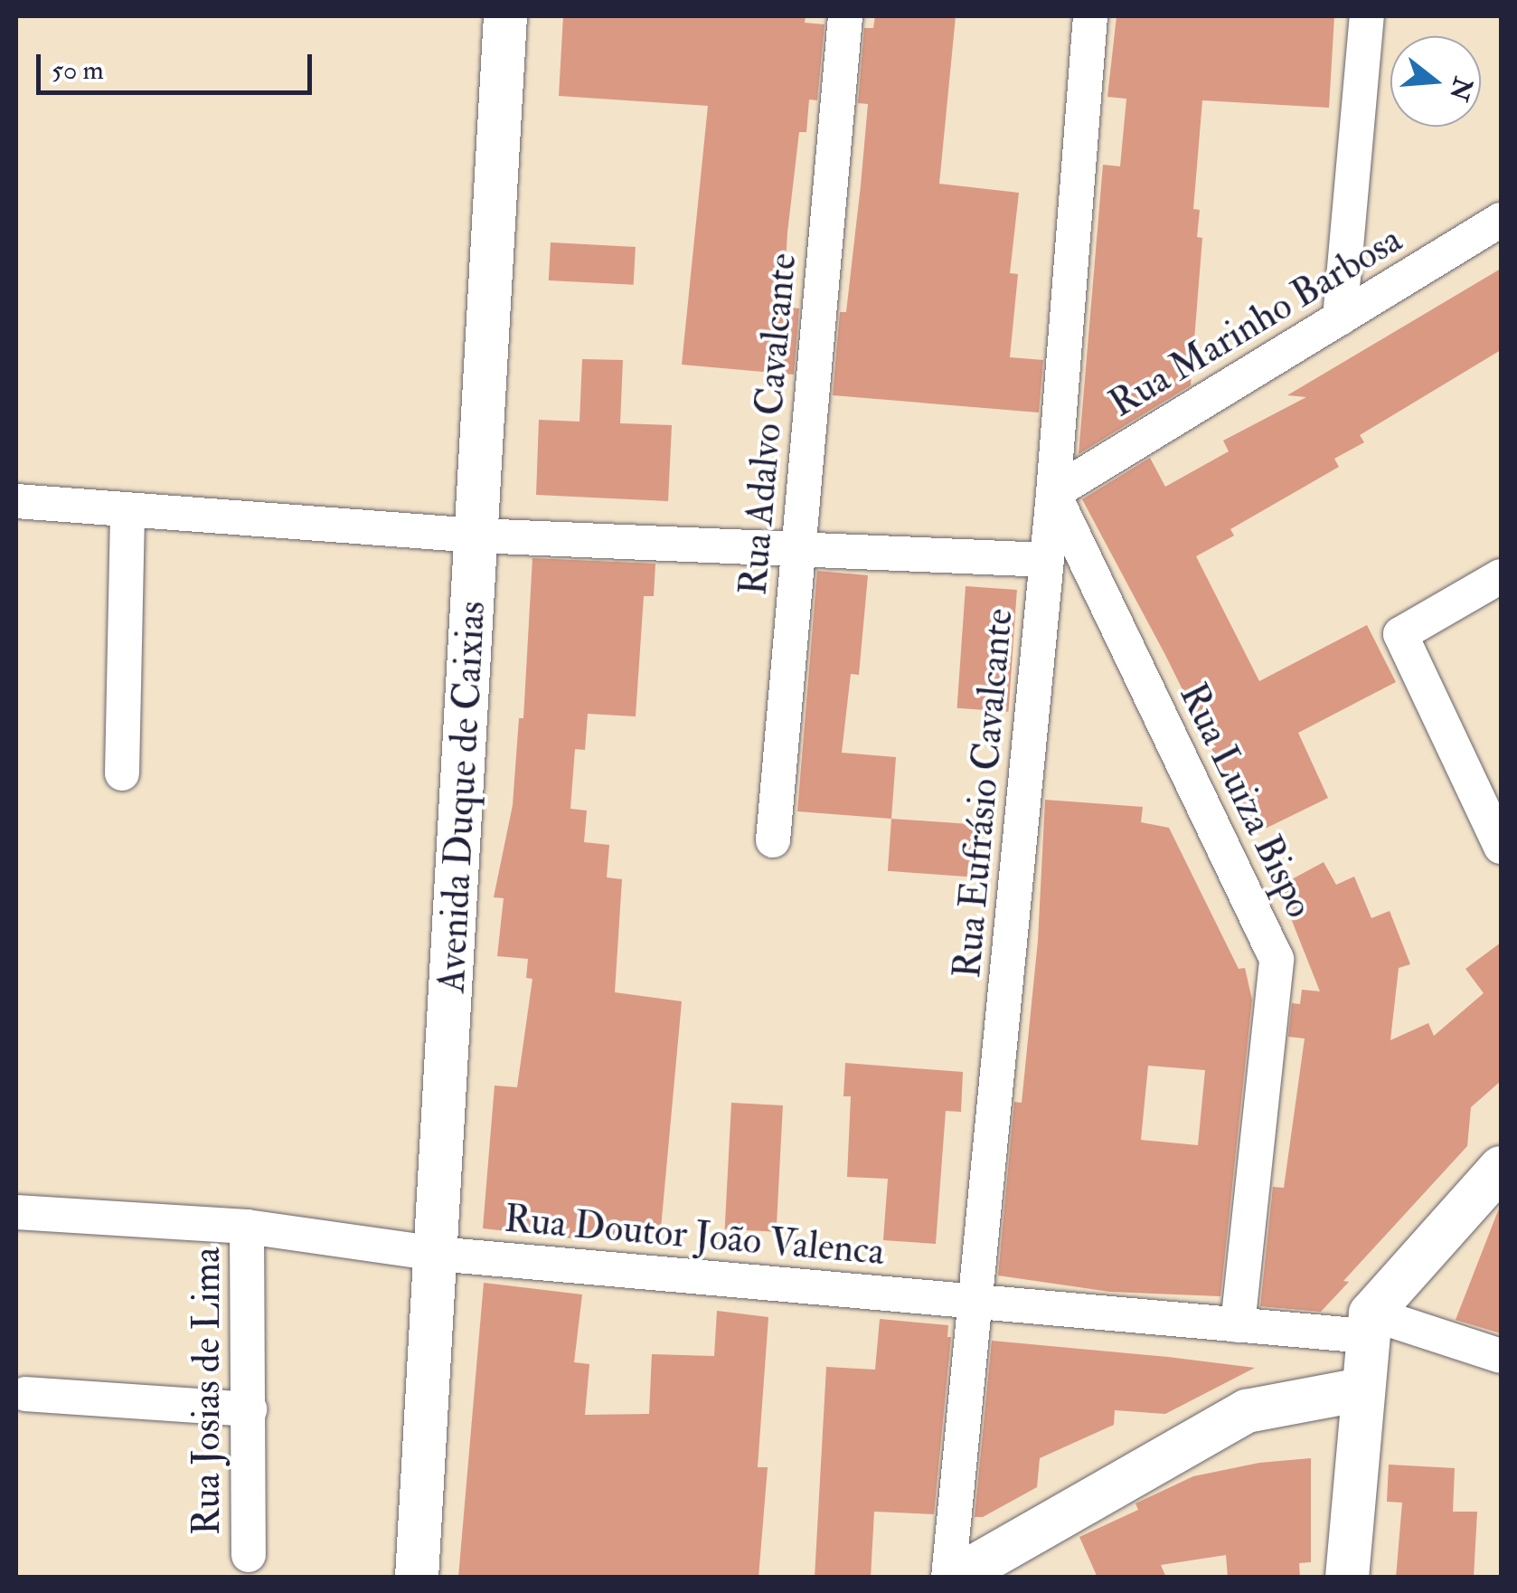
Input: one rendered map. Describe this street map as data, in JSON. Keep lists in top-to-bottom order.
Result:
{
  "streets": {
    "street": [
      "Rua Marinho Barbosa",
      "Rua Adalvo Cavalcante",
      "Rua Eufrásio Cavalcante",
      "Avenida Duque de Caixias",
      "Rua Luiza Bispo",
      "Rua Doutor João Valenca",
      "Rua Josias de Lima"
    ]
  },
  "crossings": [
    ["Rua Marinho Barbosa", "Rua Eufrásio Cavalcante"],
    ["Rua Marinho Barbosa", "Rua Luiza Bispo"],
    ["Rua Eufrásio Cavalcante", "Rua Luiza Bispo"],
    ["Rua Eufrásio Cavalcante", "Rua Doutor João Valenca"],
    ["Avenida Duque de Caixias", "Rua Doutor João Valenca"],
    ["Rua Luiza Bispo", "Rua Doutor João Valenca"],
    ["Rua Doutor João Valenca", "Rua Josias de Lima"]
  ],
  "scale_bar": "50 m",
  "north": "right"
}
